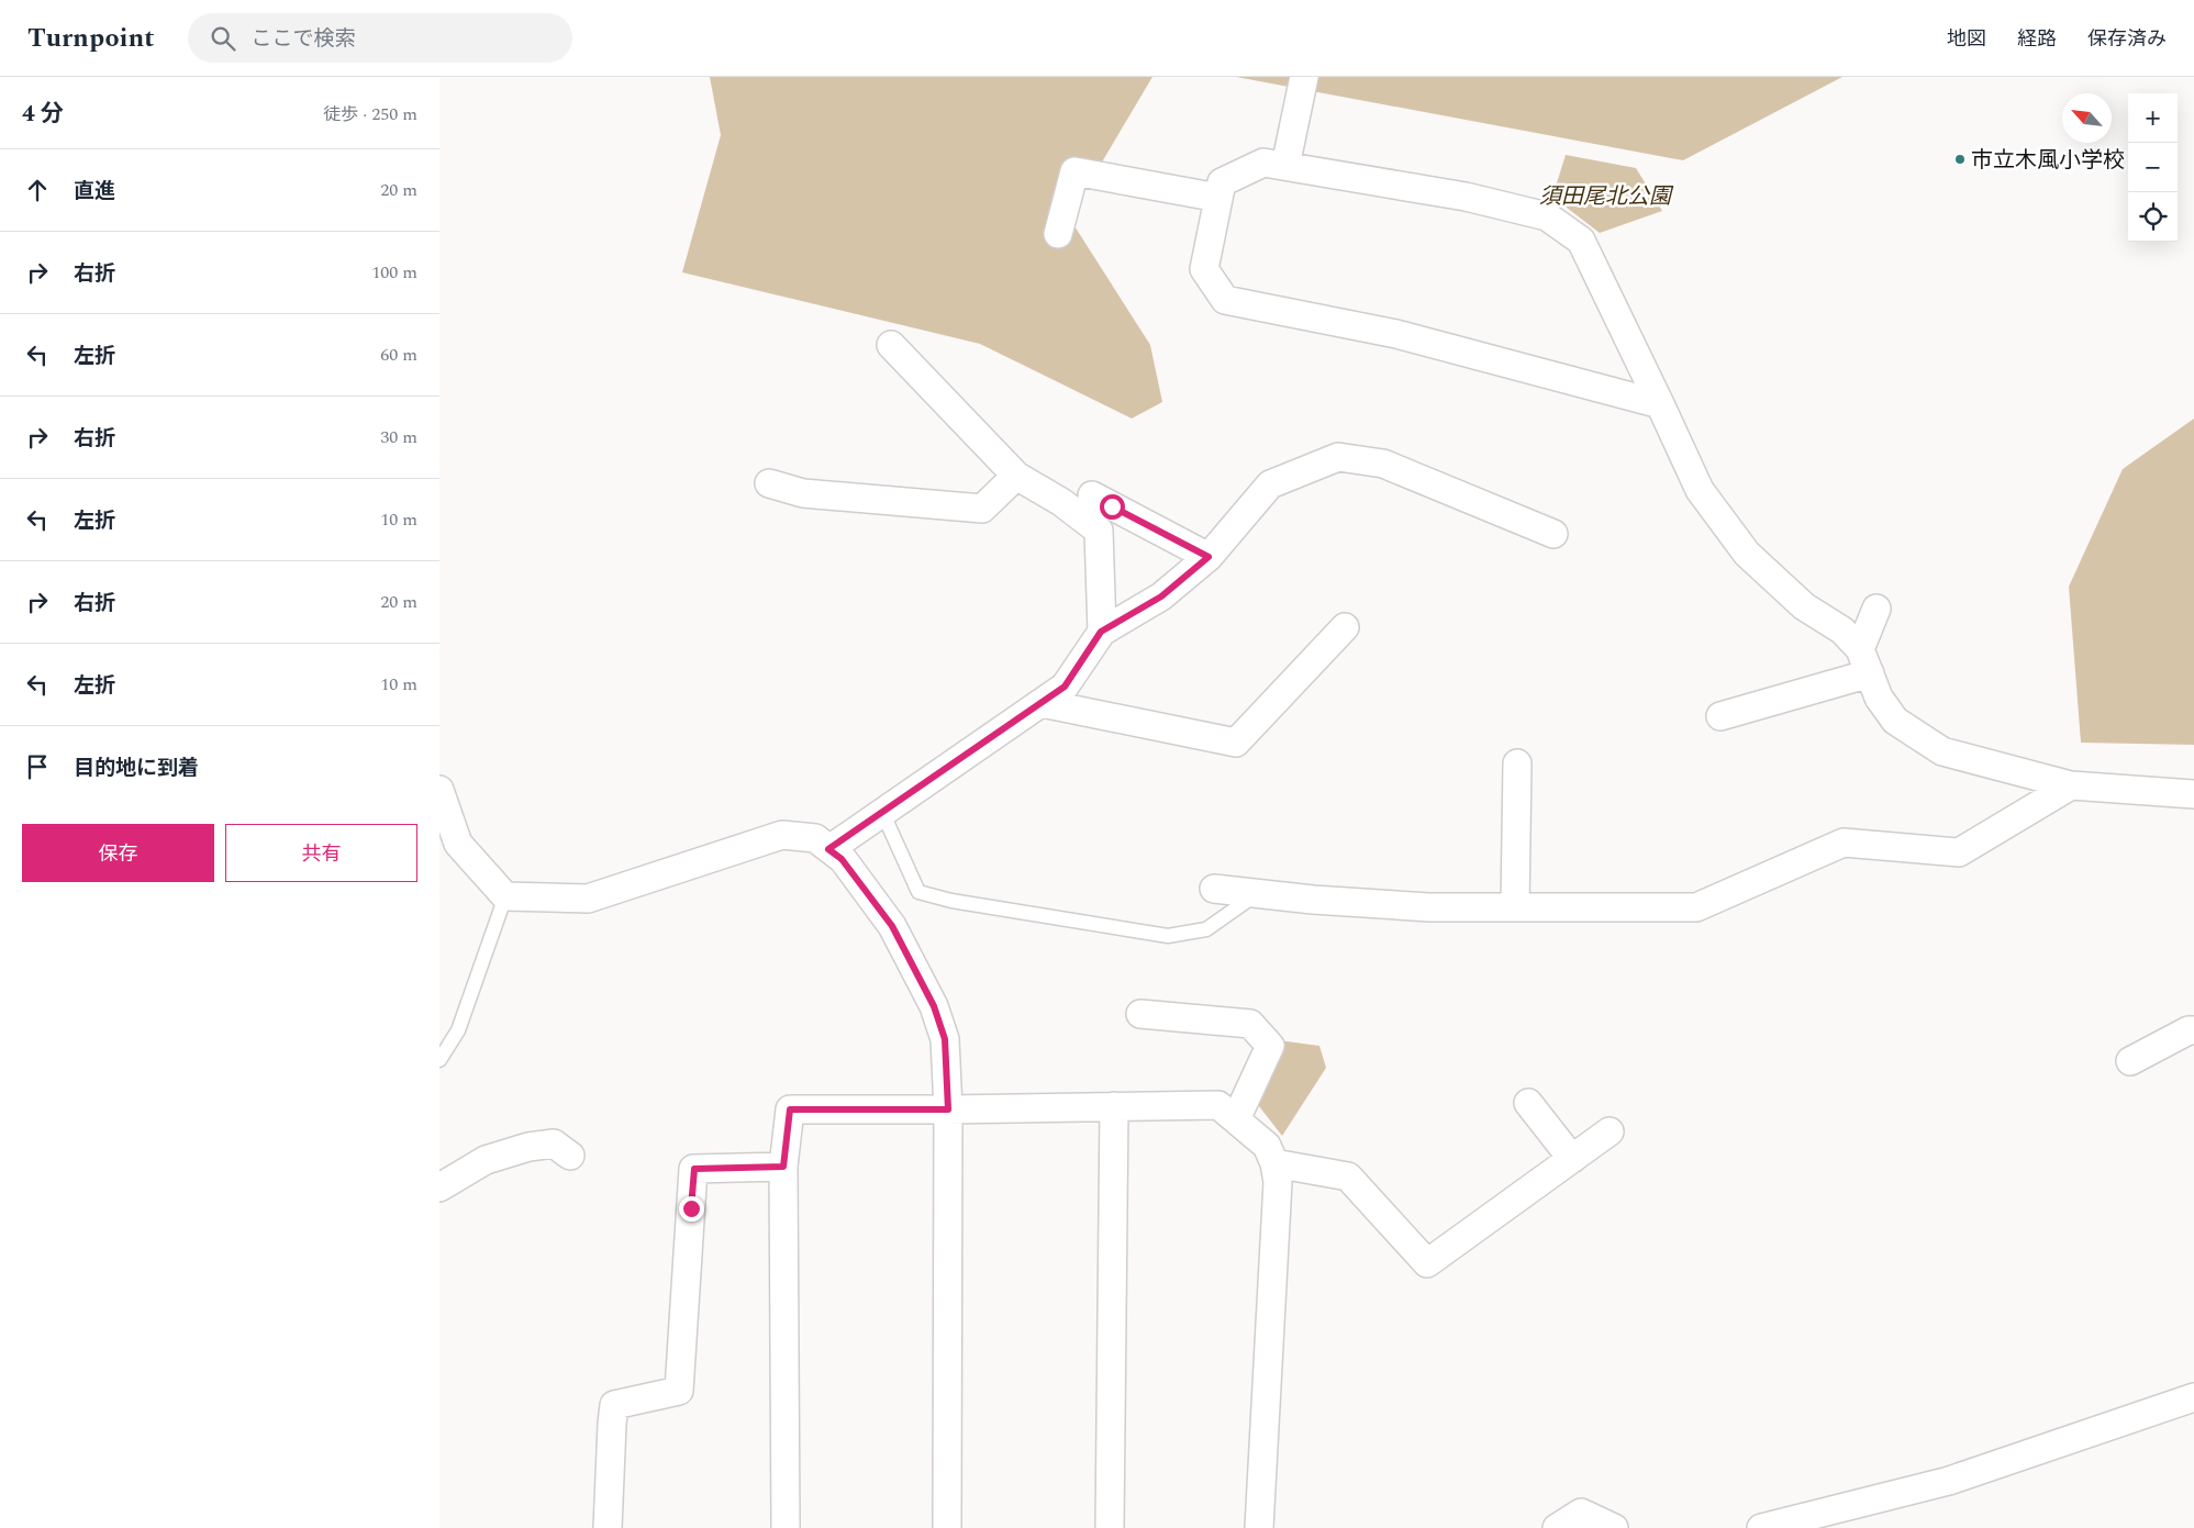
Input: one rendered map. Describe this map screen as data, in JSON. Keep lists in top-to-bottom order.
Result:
{
  "parks": ["須田尾北公園"],
  "places": ["市立木風小学校"],
  "north": "top left",
  "page": {
    "header": "Turnpoint",
    "search": "ここで検索",
    "nav": ["地図", "経路", "保存済み"],
    "heading": ["4 分", "徒歩 · 250 m"],
    "map_buttons": ["+", "−"],
    "list": [
      ["直進", "20 m"],
      ["右折", "100 m"],
      ["左折", "60 m"],
      ["右折", "30 m"],
      ["左折", "10 m"],
      ["右折", "20 m"],
      ["左折", "10 m"],
      "目的地に到着"
    ],
    "buttons": ["保存", "共有"]
  }
}
